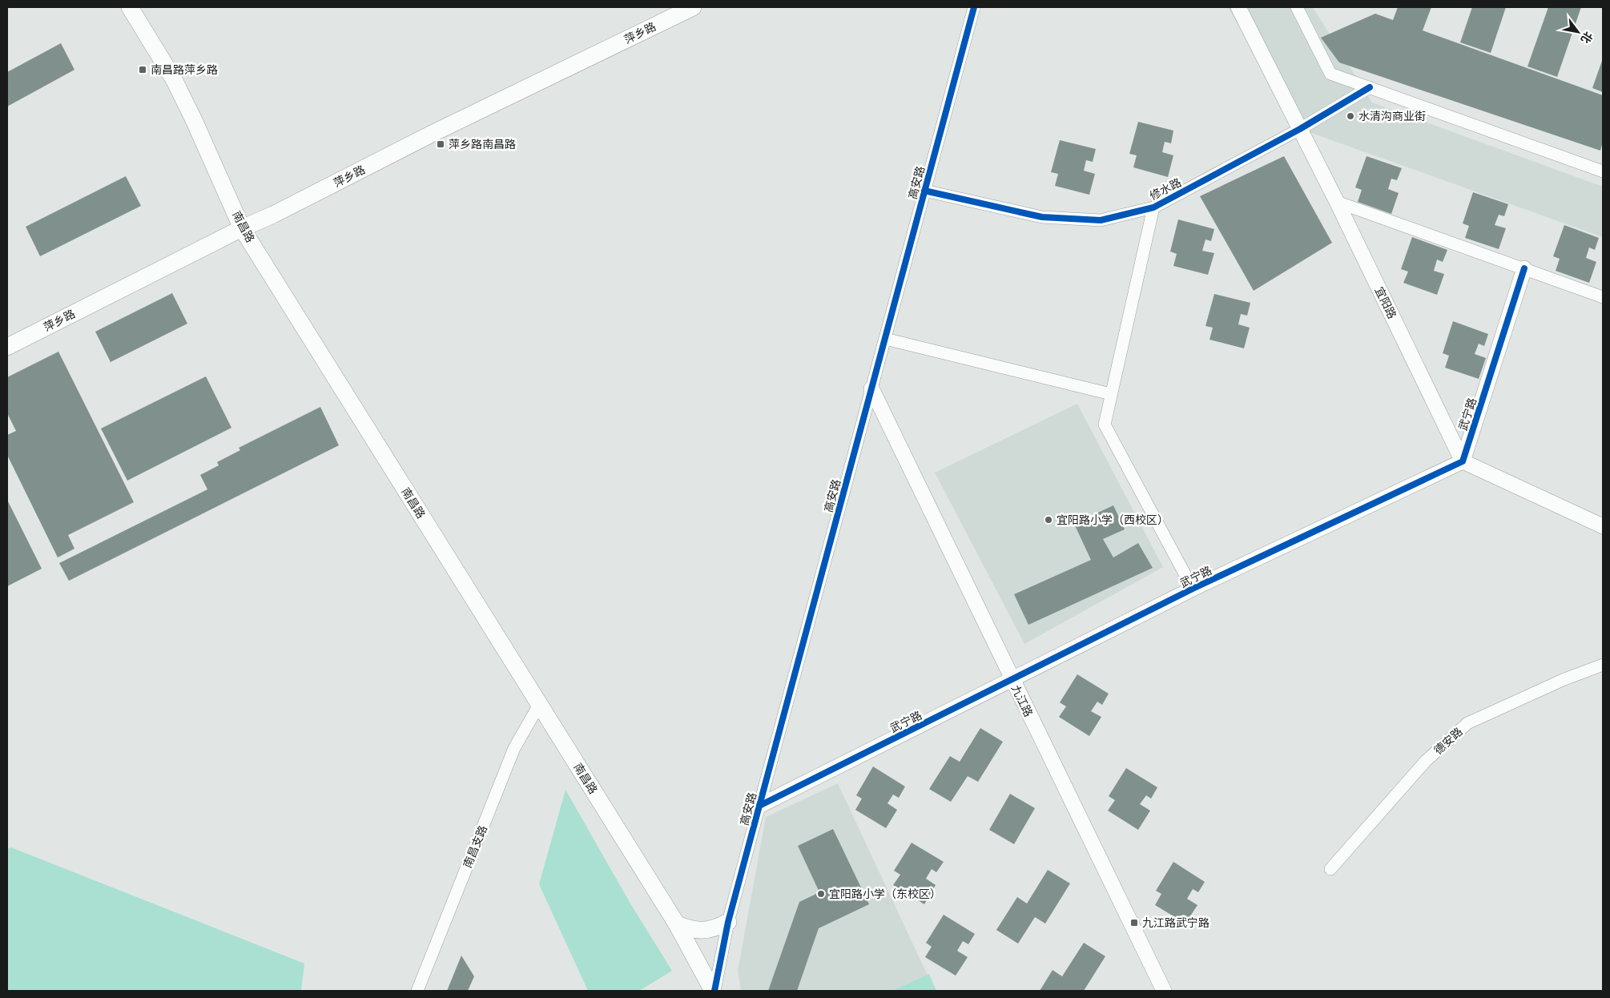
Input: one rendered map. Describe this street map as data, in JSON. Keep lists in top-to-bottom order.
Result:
{
  "streets": {
    "main road": ["萍乡路", "南昌路"],
    "street": [
      "高安路",
      "修水路",
      "宜阳路",
      "武宁路",
      "九江路",
      "德安路",
      "南昌支路"
    ]
  },
  "crossings": [
    ["萍乡路", "南昌路"],
    ["高安路", "修水路"],
    ["高安路", "南昌路"],
    ["高安路", "武宁路"],
    ["高安路", "九江路"],
    ["修水路", "宜阳路"],
    ["南昌路", "南昌支路"],
    ["宜阳路", "武宁路"],
    ["武宁路", "九江路"]
  ],
  "places": {
    "transit": ["南昌路萍乡路", "萍乡路南昌路", "九江路武宁路"],
    "other": ["水清沟商业街", "宜阳路小学（西校区）", "宜阳路小学（东校区）"]
  },
  "north": "bottom right"
}
